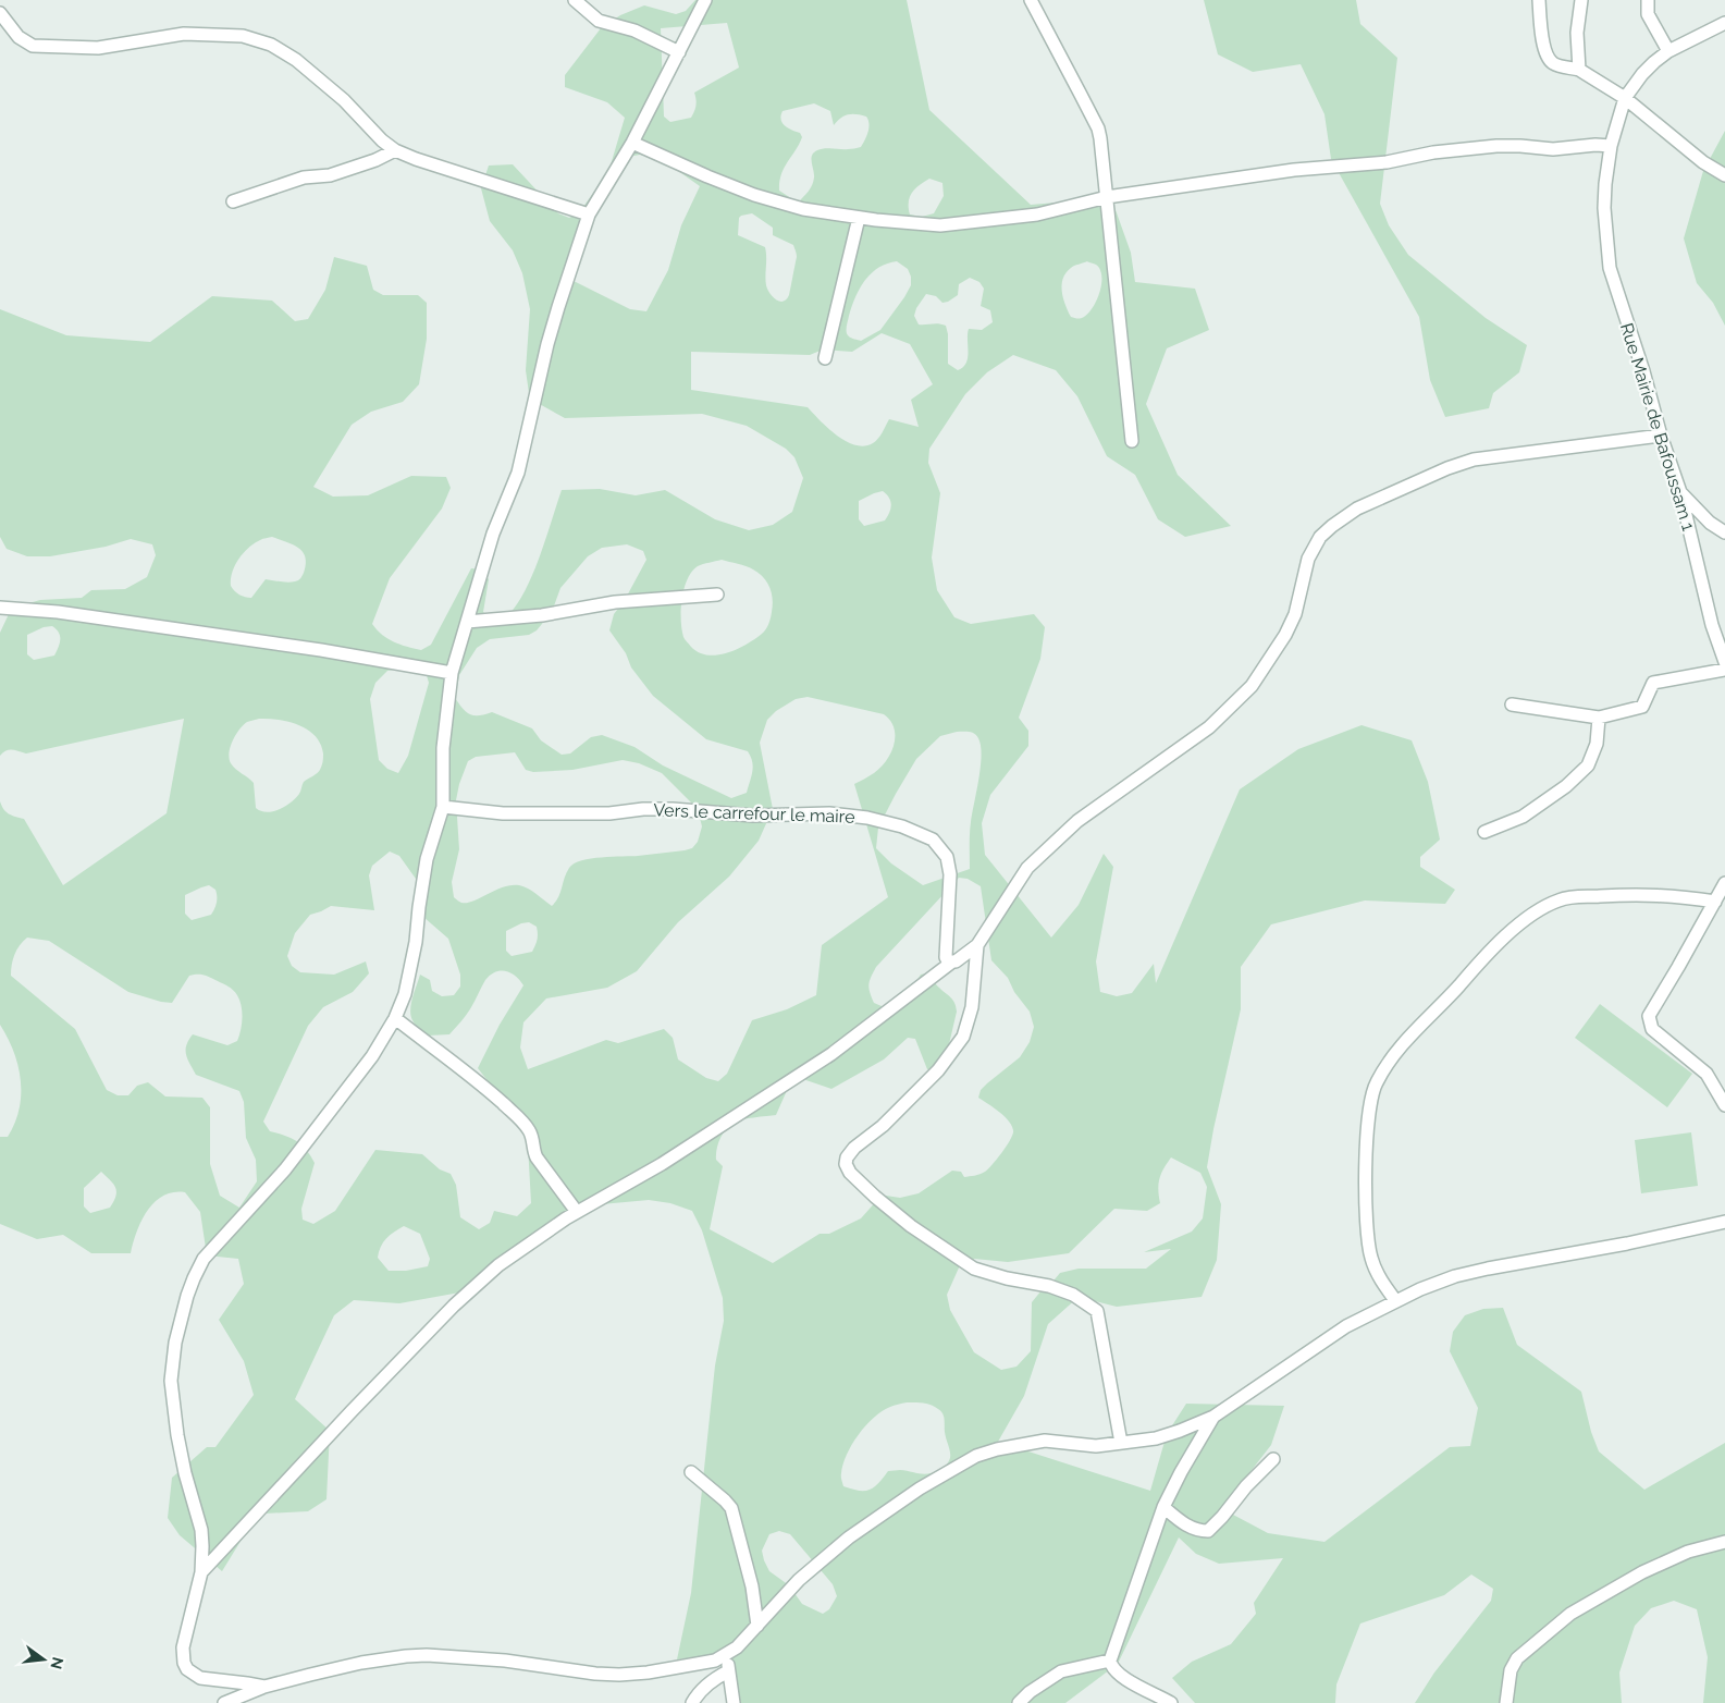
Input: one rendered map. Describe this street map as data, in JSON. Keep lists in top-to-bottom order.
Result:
{
  "streets": {
    "street": ["Rue Mairie de Bafoussam 1", "Vers le carrefour le maire"]
  },
  "north": "right"
}
